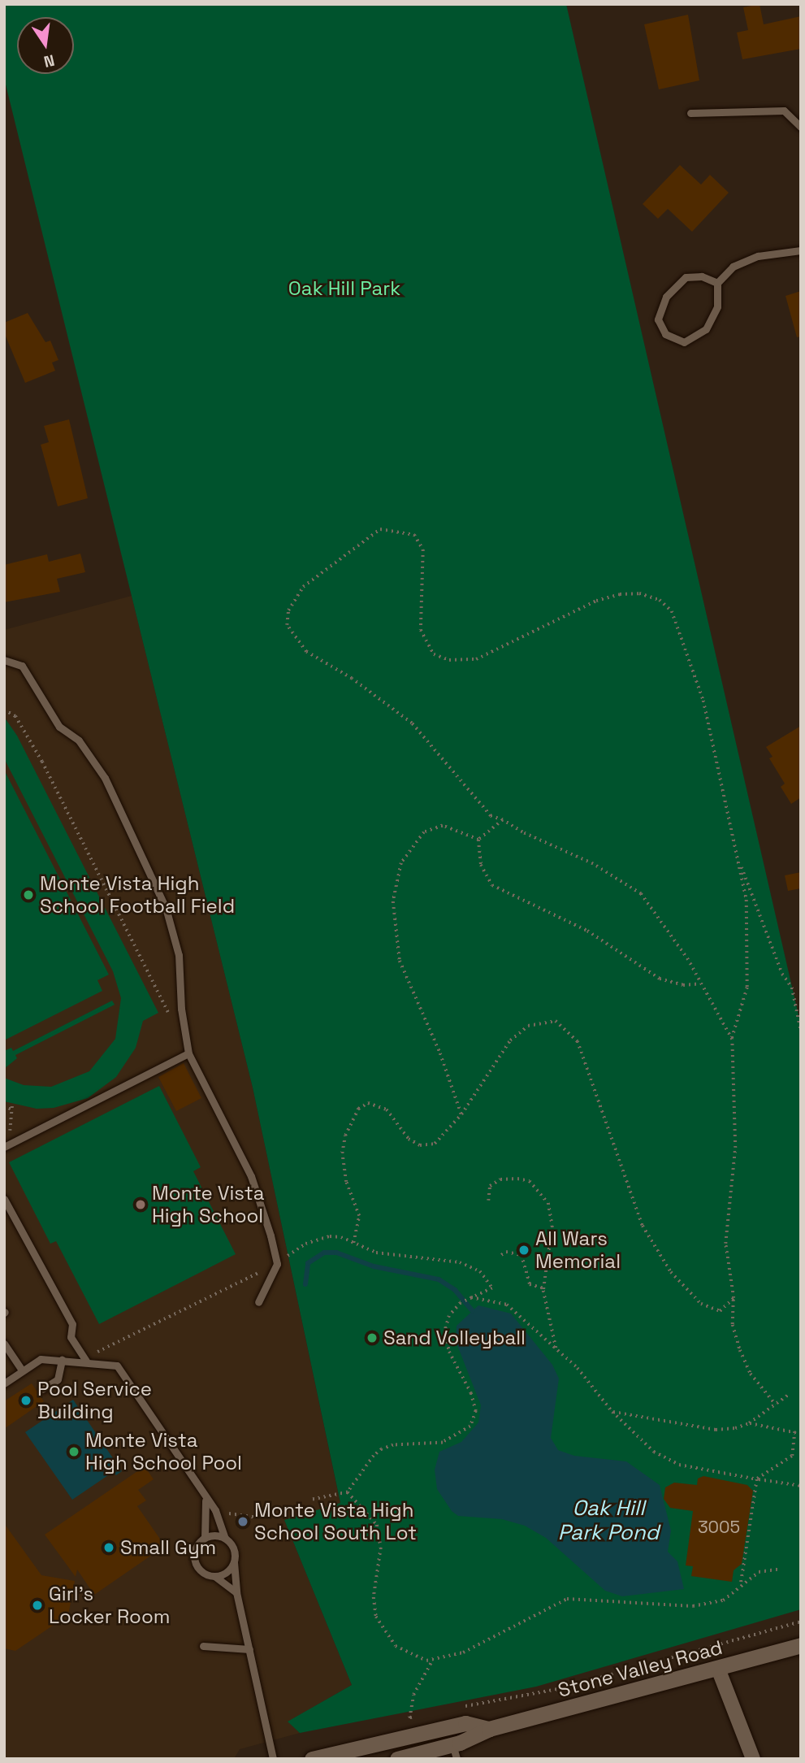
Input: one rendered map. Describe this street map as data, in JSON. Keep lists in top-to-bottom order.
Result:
{
  "streets": {
    "street": ["Stone Valley Road"]
  },
  "water": ["Oak Hill Park Pond"],
  "parks": ["Oak Hill Park"],
  "places": [
    "Monte Vista High School Football Field",
    "Monte Vista High School",
    "All Wars Memorial",
    "Sand Volleyball",
    "Pool Service Building",
    "Monte Vista High School Pool",
    "Monte Vista High School South Lot",
    "Small Gym",
    "Girl's Locker Room"
  ],
  "house_numbers": ["3005"],
  "north": "bottom"
}
